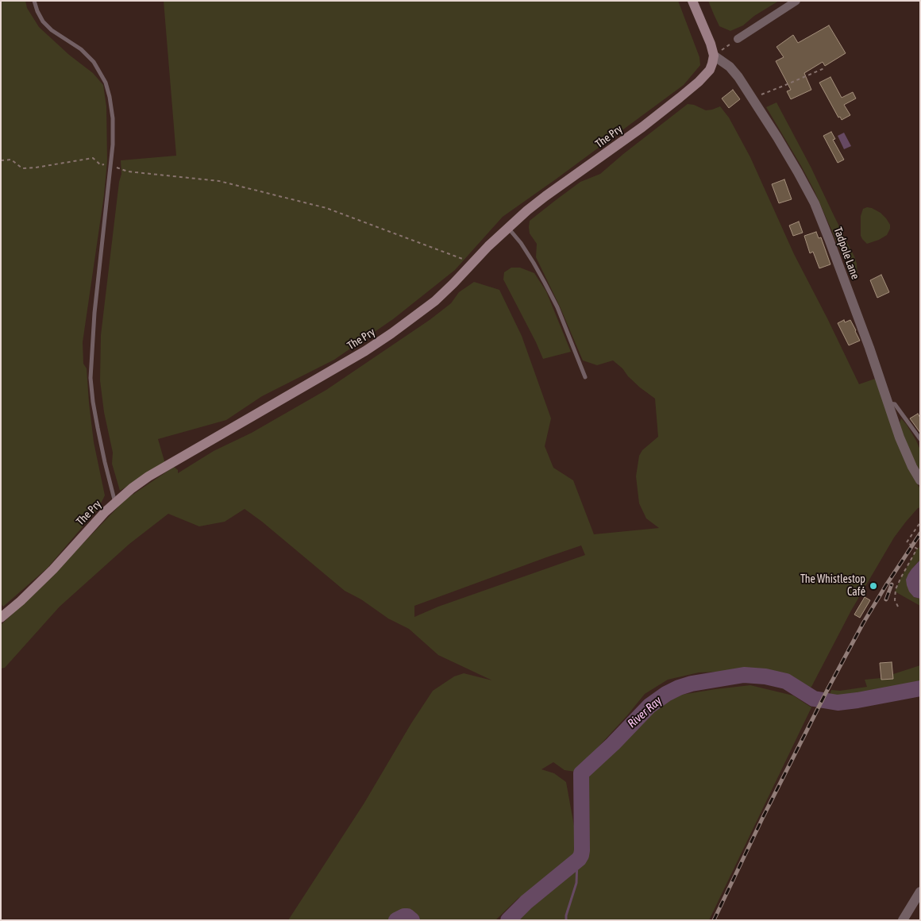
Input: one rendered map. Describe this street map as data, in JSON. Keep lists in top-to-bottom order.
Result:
{
  "streets": {
    "main road": ["The Pry"],
    "street": ["Tadpole Lane"]
  },
  "crossings": [
    ["The Pry", "Tadpole Lane"]
  ],
  "water": ["River Ray"],
  "places": ["The Whistlestop Café"]
}
